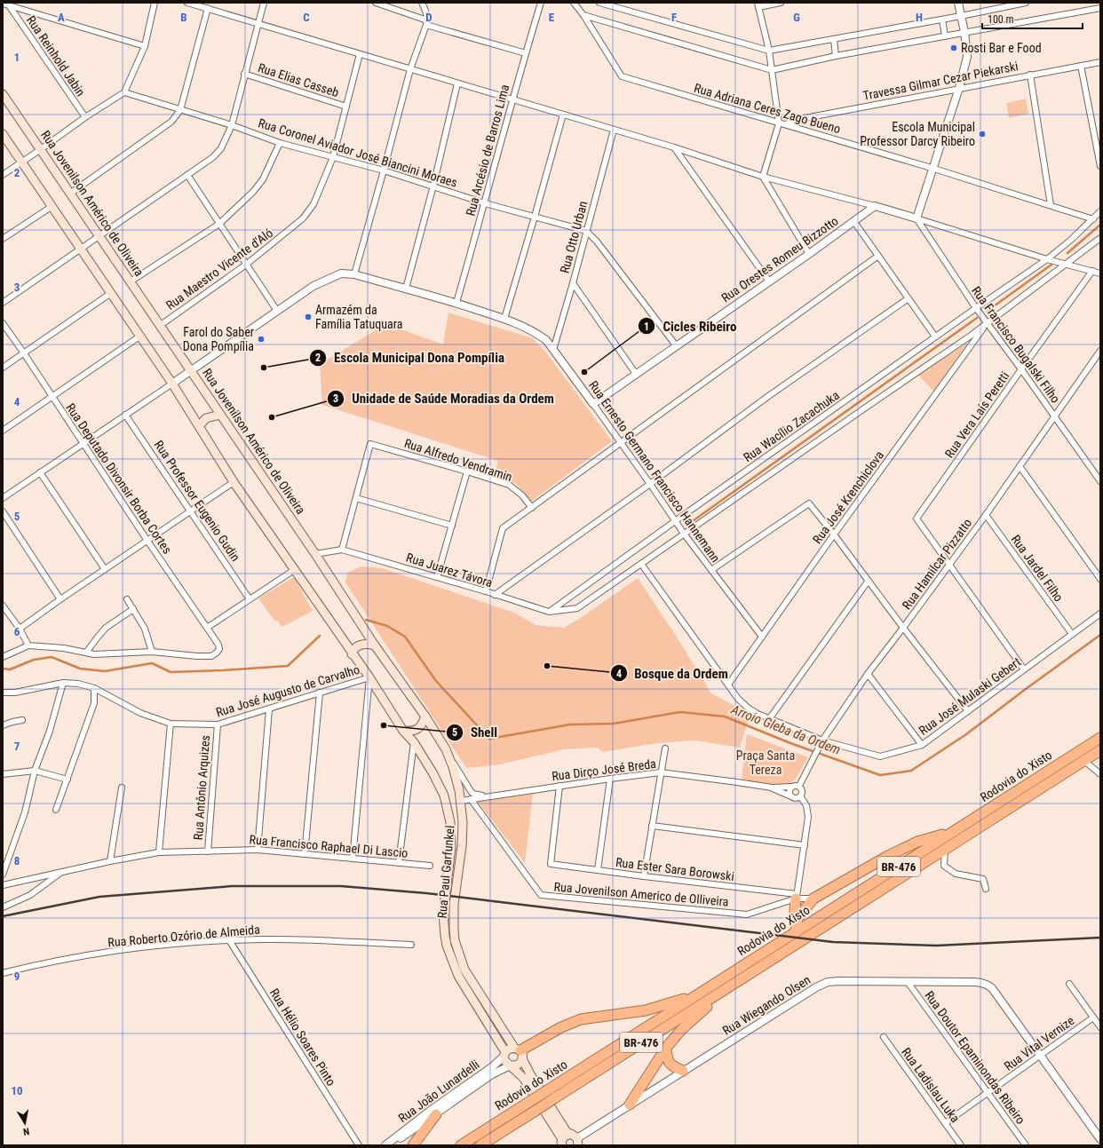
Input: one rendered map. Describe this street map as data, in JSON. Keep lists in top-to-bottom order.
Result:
{
  "streets": {
    "highway": ["Rodovia do Xisto", "BR-476"],
    "main road": ["Rua Jovenilson Américo de Oliveira", "Rua Paul Garfunkel"],
    "street": [
      "Rua Reinhold Jabin",
      "Rua Elias Casseb",
      "Travessa Gilmar Cezar Piekarski",
      "Rua Adriana Ceres Zago Bueno",
      "Rua Arcésio de Barros Lima",
      "Rua Coronel Aviador José Biancini Moraes",
      "Rua Otto Urban",
      "Rua Orestes Romeu Bizzotto",
      "Rua Maestro Vicente d'Aló",
      "Rua Francisco Bugalski Filho",
      "Rua Vera Laís Peretti",
      "Rua Wacílio Zacachuka",
      "Rua Alfredo Vendramin",
      "Rua Ernesto Germano Francisco Hannemann",
      "Rua Deputado Divonsir Borba Cortes",
      "Rua José Krenchiclova",
      "Rua Professor Eugenio Gudin",
      "Rua Hamilcar Pizzatto",
      "Rua Jardel Filho",
      "Rua Juarez Távora",
      "Rua José Augusto de Carvalho",
      "Rua José Mulaski Gebert",
      "Rua Dirço José Breda",
      "Rua Antônio Arquizes",
      "Rua Francisco Raphael Di Lascio",
      "Rua Ester Sara Borowski",
      "Rua Jovenilson Americo de Olliveira",
      "Rua Roberto Ozório de Almeida",
      "Rua Wiegando Olsen",
      "Rua Hélio Soares Pinto",
      "Rua Vital Vernize",
      "Rua Doutor Epaminondas Ribeiro",
      "Rua Ladislau Luka",
      "Rua João Lunardelli"
    ]
  },
  "crossings": [
    ["Rua Elias Casseb", "Rua Maestro Vicente d'Aló"],
    ["Travessa Gilmar Cezar Piekarski", "Rua Adriana Ceres Zago Bueno"],
    ["Rua Adriana Ceres Zago Bueno", "Rua Wacílio Zacachuka"],
    ["Rua Arcésio de Barros Lima", "Rua Coronel Aviador José Biancini Moraes"],
    ["Rua Arcésio de Barros Lima", "Rua Ernesto Germano Francisco Hannemann"],
    ["Rua Coronel Aviador José Biancini Moraes", "Rua Otto Urban"],
    ["Rua Coronel Aviador José Biancini Moraes", "Rua Maestro Vicente d'Aló"],
    ["Rua Jovenilson Américo de Oliveira", "Rua Maestro Vicente d'Aló"],
    ["Rua Jovenilson Américo de Oliveira", "Rua Ernesto Germano Francisco Hannemann"],
    ["Rua Jovenilson Américo de Oliveira", "Rua Juarez Távora"],
    ["Rua Jovenilson Américo de Oliveira", "Rua Dirço José Breda"],
    ["Rua Jovenilson Américo de Oliveira", "Rua Paul Garfunkel"],
    ["Rua Otto Urban", "Rua Ernesto Germano Francisco Hannemann"],
    ["Rua Orestes Romeu Bizzotto", "Rua Ernesto Germano Francisco Hannemann"],
    ["Rua Francisco Bugalski Filho", "Rua Vera Laís Peretti"],
    ["Rua Francisco Bugalski Filho", "Rua Wacílio Zacachuka"],
    ["Rua Francisco Bugalski Filho", "Rua José Krenchiclova"],
    ["Rua Francisco Bugalski Filho", "Rua Hamilcar Pizzatto"],
    ["Rua Vera Laís Peretti", "Rua Hamilcar Pizzatto"],
    ["Rua Wacílio Zacachuka", "Rua Ernesto Germano Francisco Hannemann"],
    ["Rua Wacílio Zacachuka", "Rua Juarez Távora"],
    ["Rua Ernesto Germano Francisco Hannemann", "Rua Deputado Divonsir Borba Cortes"],
    ["Rua Ernesto Germano Francisco Hannemann", "Rua José Krenchiclova"],
    ["Rua Ernesto Germano Francisco Hannemann", "Rua Professor Eugenio Gudin"],
    ["Rua José Krenchiclova", "Rua José Mulaski Gebert"],
    ["Rua Hamilcar Pizzatto", "Rua Jardel Filho"],
    ["Rua Hamilcar Pizzatto", "Rua José Mulaski Gebert"],
    ["Rua Hamilcar Pizzatto", "Rua Dirço José Breda"],
    ["Rua Jardel Filho", "Rua José Mulaski Gebert"],
    ["Rua Juarez Távora", "Rua José Mulaski Gebert"],
    ["Rua José Augusto de Carvalho", "Rua Antônio Arquizes"],
    ["Rua Dirço José Breda", "Rua Ester Sara Borowski"],
    ["Rua Dirço José Breda", "Rua Paul Garfunkel"],
    ["Rua Dirço José Breda", "Rua Jovenilson Americo de Olliveira"],
    ["Rua Antônio Arquizes", "Rua Francisco Raphael Di Lascio"],
    ["Rua Ester Sara Borowski", "Rua Jovenilson Americo de Olliveira"],
    ["Rua Paul Garfunkel", "Rua João Lunardelli"],
    ["Rua Roberto Ozório de Almeida", "Rua Hélio Soares Pinto"],
    ["Rua Wiegando Olsen", "Rua Vital Vernize"],
    ["Rua Wiegando Olsen", "Rua Doutor Epaminondas Ribeiro"],
    ["Rua Vital Vernize", "Rua Doutor Epaminondas Ribeiro"],
    ["Rua Vital Vernize", "Rua Ladislau Luka"]
  ],
  "water": ["Arroio Gleba da Ordem"],
  "parks": ["Praça Santa Tereza"],
  "places": [
    "Rosti Bar e Food",
    "Escola Municipal Professor Darcy Ribeiro",
    "Armazém da Família Tatuquara",
    "Farol do Saber Dona Pompília",
    "Escola Municipal Dona Pompília",
    "Cicles Ribeiro",
    "Unidade de Saúde Moradias da Ordem",
    "Bosque da Ordem",
    "Shell"
  ],
  "scale_bar": "100 m",
  "north": "bottom",
  "grid": {
    "columns": [
      "A",
      "B",
      "C",
      "D",
      "E",
      "F",
      "G",
      "H"
    ],
    "rows": [
      "1",
      "2",
      "3",
      "4",
      "5",
      "6",
      "7",
      "8",
      "9",
      "10"
    ]
  }
}
